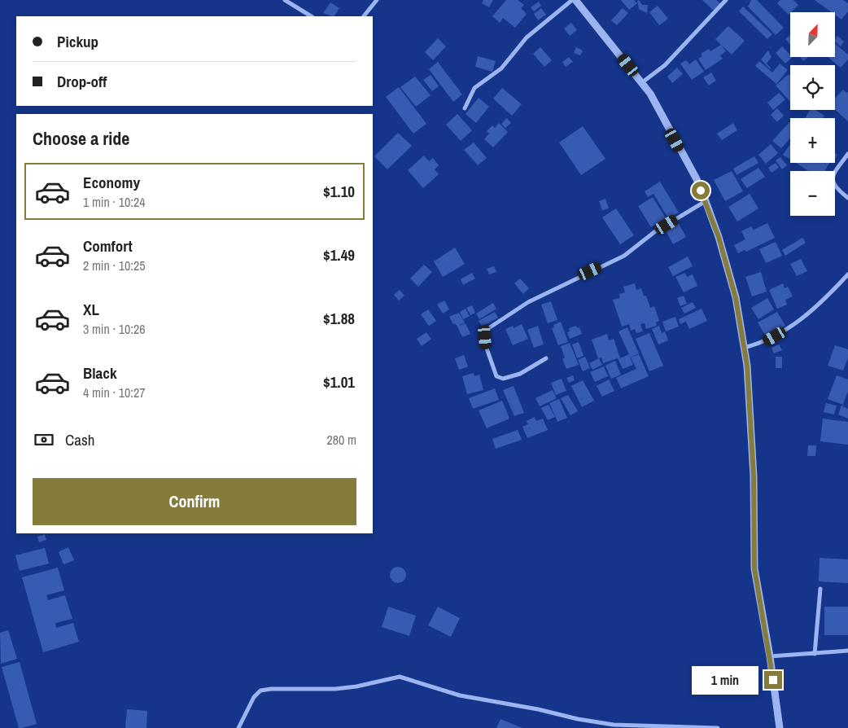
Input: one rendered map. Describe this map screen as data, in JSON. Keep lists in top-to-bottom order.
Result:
{
  "north": "top right",
  "page": {
    "map_buttons": ["+", "−"],
    "banner": ["Pickup", "Drop-off"],
    "heading": "Choose a ride",
    "list": [
      {
        "name": "Economy",
        "note": "1 min · 10:24",
        "value": "$1.10"
      },
      {
        "name": "Comfort",
        "note": "2 min · 10:25",
        "value": "$1.49"
      },
      {
        "name": "XL",
        "note": "3 min · 10:26",
        "value": "$1.88"
      },
      {
        "name": "Black",
        "note": "4 min · 10:27",
        "value": "$1.01"
      }
    ],
    "pay": ["Cash", "280 m"],
    "buttons": "Confirm",
    "bubble": "1 min"
  }
}
